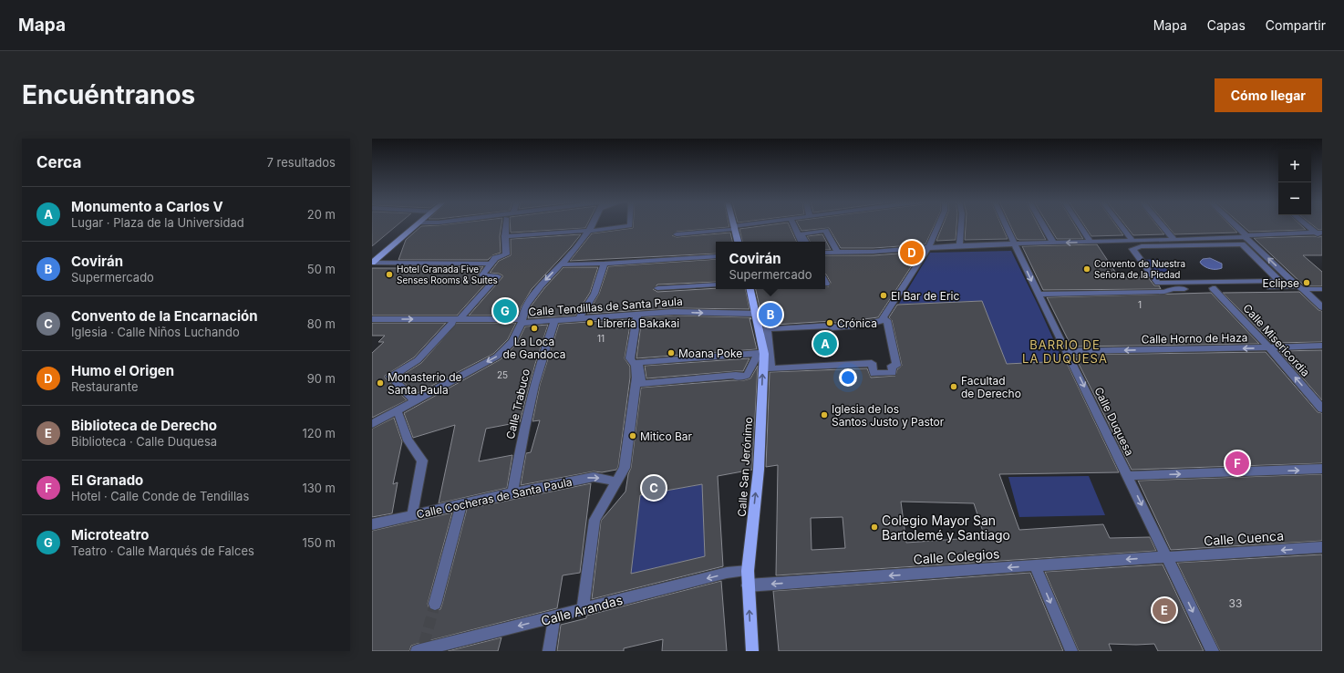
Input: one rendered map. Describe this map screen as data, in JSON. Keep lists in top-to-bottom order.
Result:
{
  "streets": {
    "main road": ["Calle San Jerónimo"],
    "street": [
      "Calle Tendillas de Santa Paula",
      "Calle Horno de Haza",
      "Calle Misericordia",
      "Calle Trabuco",
      "Calle Duquesa",
      "Calle Cocheras de Santa Paula",
      "Calle Cuenca",
      "Calle Colegios",
      "Calle Arandas"
    ]
  },
  "crossings": [
    ["Calle Tendillas de Santa Paula", "Calle San Jerónimo"],
    ["Calle Horno de Haza", "Calle Misericordia"],
    ["Calle Horno de Haza", "Calle Duquesa"],
    ["Calle Trabuco", "Calle Cocheras de Santa Paula"],
    ["Calle Duquesa", "Calle Cuenca"],
    ["Calle Duquesa", "Calle Colegios"],
    ["Calle San Jerónimo", "Calle Colegios"],
    ["Calle San Jerónimo", "Calle Arandas"],
    ["Calle Cuenca", "Calle Colegios"]
  ],
  "one_way": [
    "Calle Misericordia",
    "Calle Duquesa",
    "Calle San Jerónimo",
    "Calle Cocheras de Santa Paula",
    "Calle Colegios",
    "Calle Arandas"
  ],
  "districts": ["BARRIO DE LA DUQUESA"],
  "places": [
    "Convento de Nuestra Señora de la Piedad",
    "Hotel Granada Five Senses Rooms & Suites",
    "Eclipse",
    "El Bar de Eric",
    "Librería Bakakai",
    "Crónica",
    "La Loca de Gandoca",
    "Moana Poke",
    "Monasterio de Santa Paula",
    "Facultad de Derecho",
    "Iglesia de los Santos Justo y Pastor",
    "Mitico Bar",
    "Colegio Mayor San Bartolemé y Santiago"
  ],
  "house_numbers": [
    "1",
    "11",
    "25",
    "33"
  ],
  "page": {
    "header": "Mapa",
    "nav": ["Mapa", "Capas", "Compartir"],
    "buttons": "Cómo llegar",
    "title": "Encuéntranos",
    "heading": ["Cerca", "7 resultados"],
    "map_buttons": ["+", "−"],
    "list": [
      {
        "mark": "A",
        "name": "Monumento a Carlos V",
        "note": "Lugar · Plaza de la Universidad",
        "value": "20 m"
      },
      {
        "mark": "B",
        "name": "Covirán",
        "note": "Supermercado",
        "value": "50 m"
      },
      {
        "mark": "C",
        "name": "Convento de la Encarnación",
        "note": "Iglesia · Calle Niños Luchando",
        "value": "80 m"
      },
      {
        "mark": "D",
        "name": "Humo el Origen",
        "note": "Restaurante",
        "value": "90 m"
      },
      {
        "mark": "E",
        "name": "Biblioteca de Derecho",
        "note": "Biblioteca · Calle Duquesa",
        "value": "120 m"
      },
      {
        "mark": "F",
        "name": "El Granado",
        "note": "Hotel · Calle Conde de Tendillas",
        "value": "130 m"
      },
      {
        "mark": "G",
        "name": "Microteatro",
        "note": "Teatro · Calle Marqués de Falces",
        "value": "150 m"
      }
    ],
    "pins": [
      "D",
      "G",
      "B",
      "A",
      "F",
      "C",
      "E"
    ],
    "popup": ["Covirán", "Supermercado"]
  }
}
